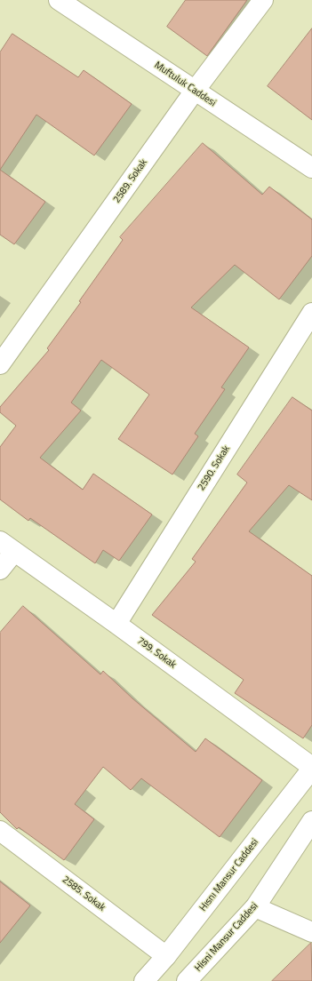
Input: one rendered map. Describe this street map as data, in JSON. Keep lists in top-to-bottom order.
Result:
{
  "streets": {
    "street": [
      "Muftuluk Caddesi",
      "2589. Sokak",
      "2590. Sokak",
      "799. Sokak",
      "Hısnı Mansur Caddesi",
      "2585. Sokak",
      "Hisni Mansur Caddesi"
    ]
  },
  "crossings": [
    ["Muftuluk Caddesi", "2589. Sokak"],
    ["2590. Sokak", "799. Sokak"],
    ["799. Sokak", "Hısnı Mansur Caddesi"],
    ["Hısnı Mansur Caddesi", "2585. Sokak"]
  ]
}
